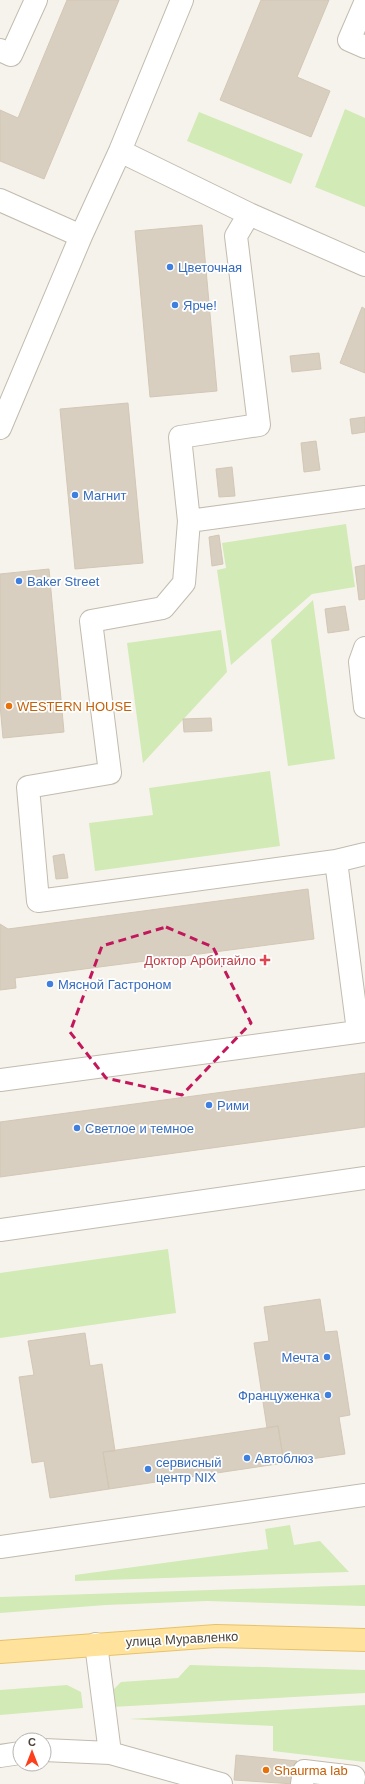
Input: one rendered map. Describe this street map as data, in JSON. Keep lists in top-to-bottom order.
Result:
{
  "streets": {
    "main road": ["улица Муравленко"]
  },
  "places": {
    "other": [
      "Цветочная",
      "Ярче!",
      "Магнит",
      "Baker Street",
      "WESTERN HOUSE",
      "Мясной Гастроном",
      "Рими",
      "Светлое и темное",
      "Мечта",
      "Француженка",
      "Автоблюз",
      "сервисный центр NIX",
      "Shaurma lab"
    ],
    "health": ["Доктор Арбитайло"]
  },
  "north": "top"
}
